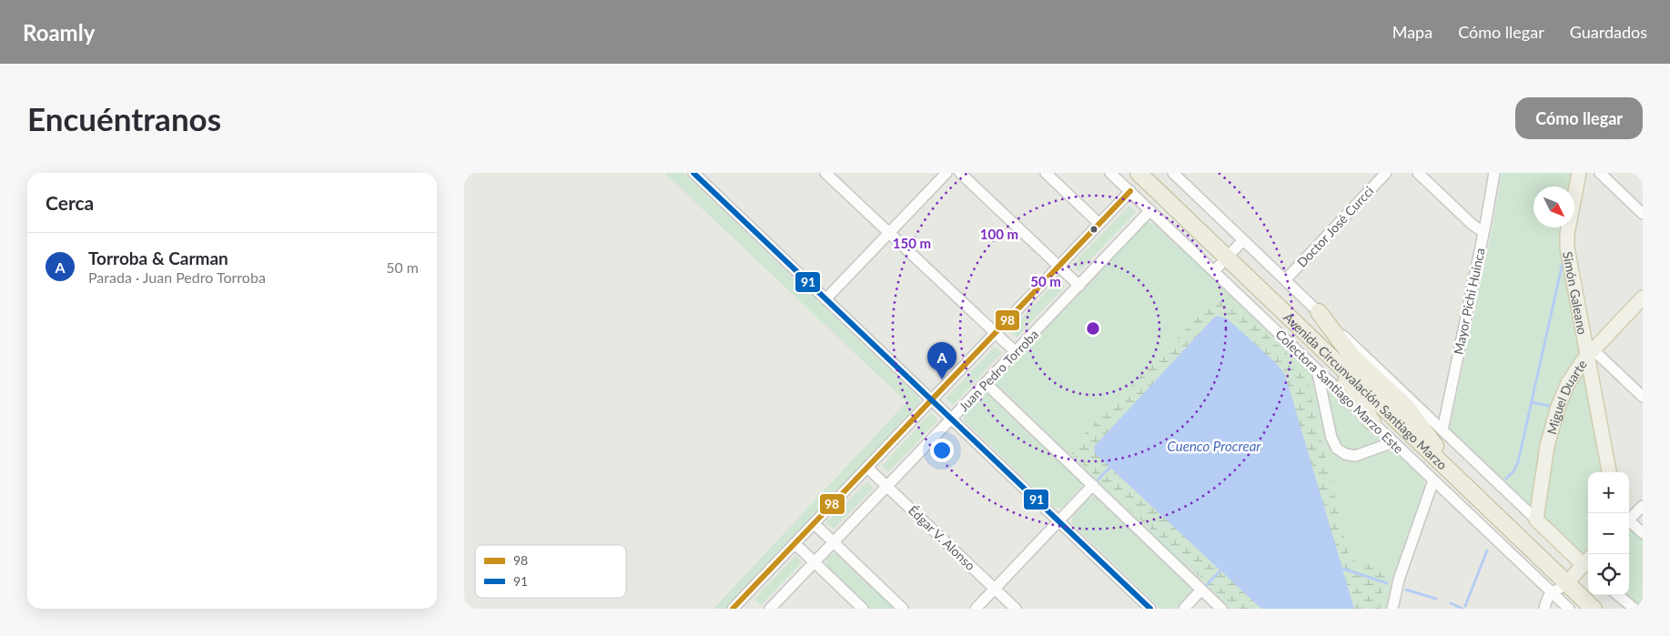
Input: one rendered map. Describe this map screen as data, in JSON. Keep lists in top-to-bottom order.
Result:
{
  "streets": {
    "highway": ["Avenida Circunvalación Santiago Marzo"],
    "main road": ["Simón Galeano", "Miguel Duarte"],
    "street": [
      "Doctor José Curcci",
      "Mayor Pichi Huinca",
      "Juan Pedro Torroba",
      "Colectora Santiago Marzo Este",
      "Édgar V. Alonso"
    ]
  },
  "crossings": [
    ["Simón Galeano", "Miguel Duarte"],
    ["Juan Pedro Torroba", "Colectora Santiago Marzo Este"],
    ["Juan Pedro Torroba", "Édgar V. Alonso"]
  ],
  "water": ["Cuenco Procrear"],
  "lines": ["transit line 91", "transit line 98"],
  "legend": ["98", "91"],
  "north": "bottom right",
  "page": {
    "header": "Roamly",
    "nav": ["Mapa", "Cómo llegar", "Guardados"],
    "buttons": "Cómo llegar",
    "title": "Encuéntranos",
    "heading": "Cerca",
    "list": [
      {
        "mark": "A",
        "name": "Torroba & Carman",
        "note": "Parada · Juan Pedro Torroba",
        "value": "50 m"
      }
    ],
    "pins": "A",
    "map_buttons": ["+", "−"]
  },
  "rings": ["100 m", "150 m", "50 m"]
}
